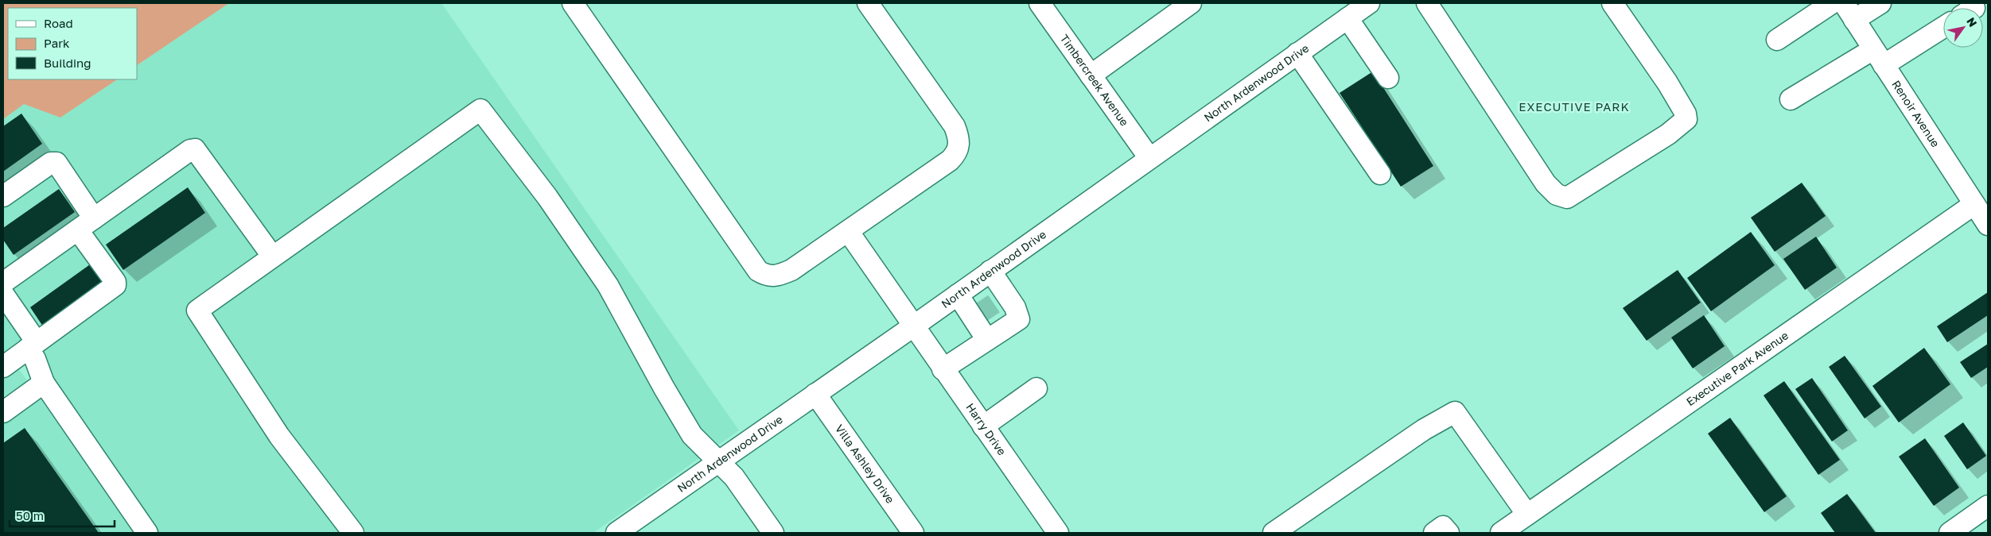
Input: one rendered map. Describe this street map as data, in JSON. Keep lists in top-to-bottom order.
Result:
{
  "streets": {
    "street": [
      "Timbercreek Avenue",
      "North Ardenwood Drive",
      "Renoir Avenue",
      "Executive Park Avenue",
      "Harry Drive",
      "Villa Ashley Drive"
    ]
  },
  "crossings": [
    ["Timbercreek Avenue", "North Ardenwood Drive"],
    ["North Ardenwood Drive", "Harry Drive"],
    ["North Ardenwood Drive", "Villa Ashley Drive"],
    ["Renoir Avenue", "Executive Park Avenue"]
  ],
  "districts": ["EXECUTIVE PARK"],
  "legend": ["Road", "Park", "Building"],
  "scale_bar": "50 m",
  "north": "top right"
}
